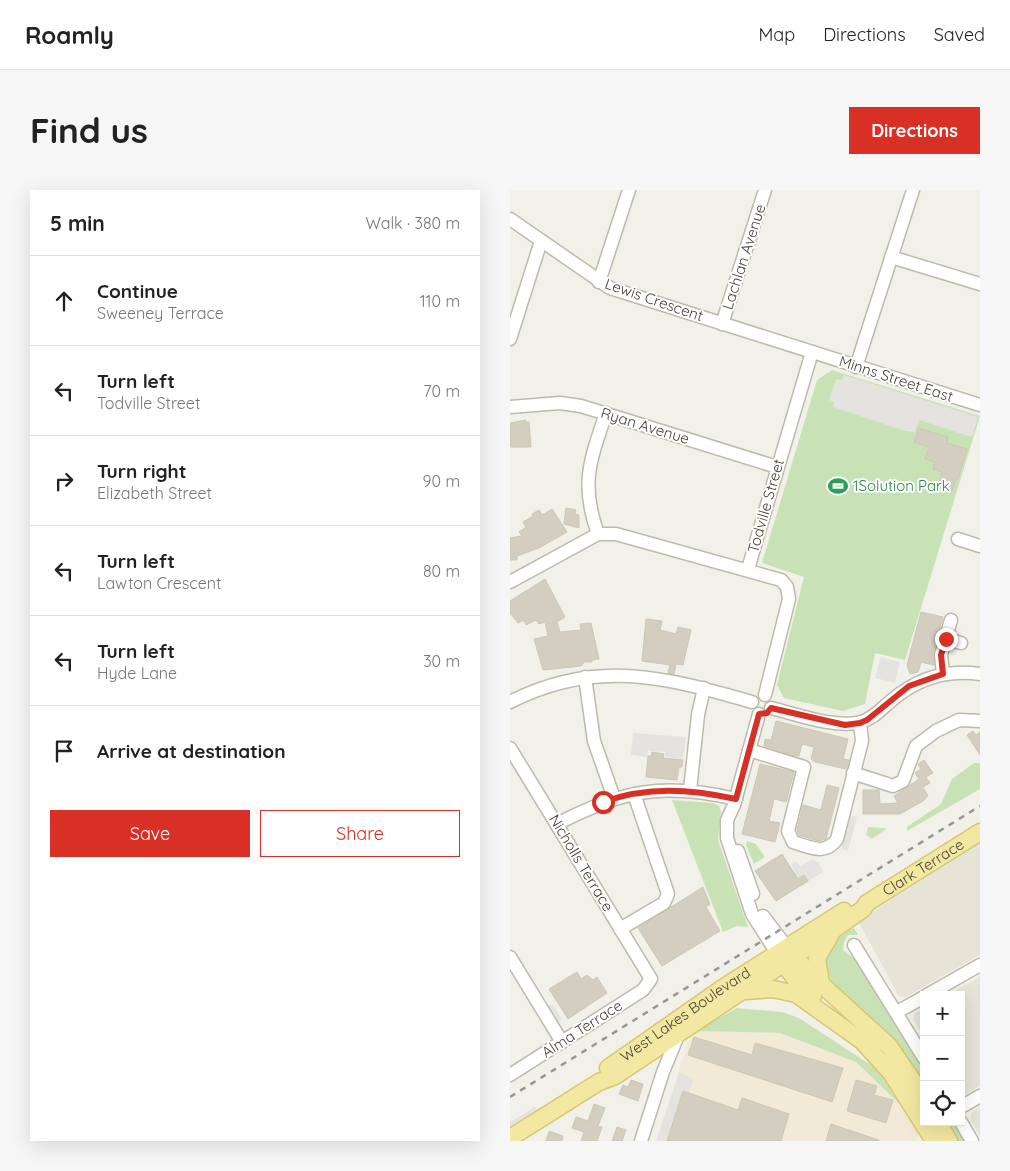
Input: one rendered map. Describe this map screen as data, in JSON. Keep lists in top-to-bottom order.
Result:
{
  "streets": {
    "main road": ["Clark Terrace", "West Lakes Boulevard"],
    "street": [
      "Lachlan Avenue",
      "Lewis Crescent",
      "Minns Street East",
      "Ryan Avenue",
      "Todville Street",
      "Nicholls Terrace",
      "Alma Terrace"
    ]
  },
  "crossings": [
    ["Lachlan Avenue", "Lewis Crescent"],
    ["Lewis Crescent", "Minns Street East"],
    ["Lewis Crescent", "Todville Street"],
    ["Minns Street East", "Todville Street"],
    ["Ryan Avenue", "Todville Street"],
    ["Nicholls Terrace", "Alma Terrace"],
    ["Clark Terrace", "West Lakes Boulevard"]
  ],
  "places": {
    "sports": ["1Solution Park"]
  },
  "page": {
    "header": "Roamly",
    "nav": ["Map", "Directions", "Saved"],
    "buttons": [
      "Directions",
      ["Save", "Share"]
    ],
    "title": "Find us",
    "heading": ["5 min", "Walk · 380 m"],
    "list": [
      ["Continue", "Sweeney Terrace", "110 m"],
      ["Turn left", "Todville Street", "70 m"],
      ["Turn right", "Elizabeth Street", "90 m"],
      ["Turn left", "Lawton Crescent", "80 m"],
      ["Turn left", "Hyde Lane", "30 m"],
      "Arrive at destination"
    ],
    "map_buttons": ["+", "−"]
  }
}
